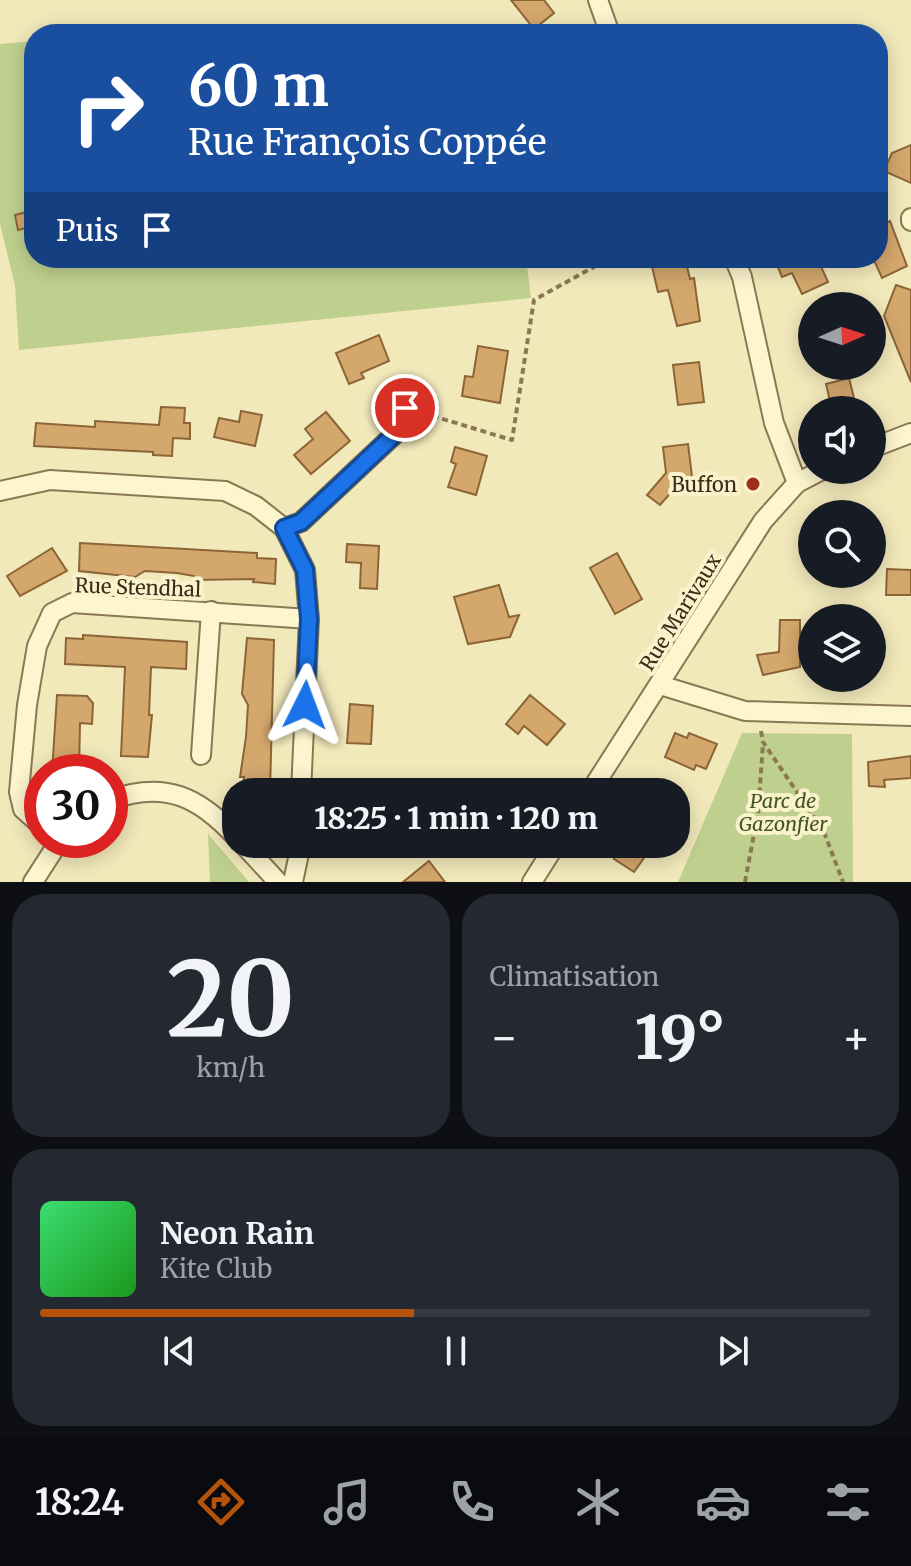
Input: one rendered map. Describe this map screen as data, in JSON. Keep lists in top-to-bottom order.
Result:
{
  "streets": {
    "street": ["Rue Stendhal", "Rue Marivaux"]
  },
  "parks": ["Parc de Gazonfier"],
  "places": ["Buffon"],
  "north": "right",
  "page": {
    "turn": ["60 m", "Rue François Coppée"],
    "then": "Puis",
    "limit": "30",
    "trip": "18:25 · 1 min · 120 m",
    "tile": [
      ["20", "km/h"],
      "Climatisation"
    ],
    "heat": ["−", "19°", "+"],
    "song": ["Neon Rain", "Kite Club"],
    "tabs": "18:24"
  }
}
